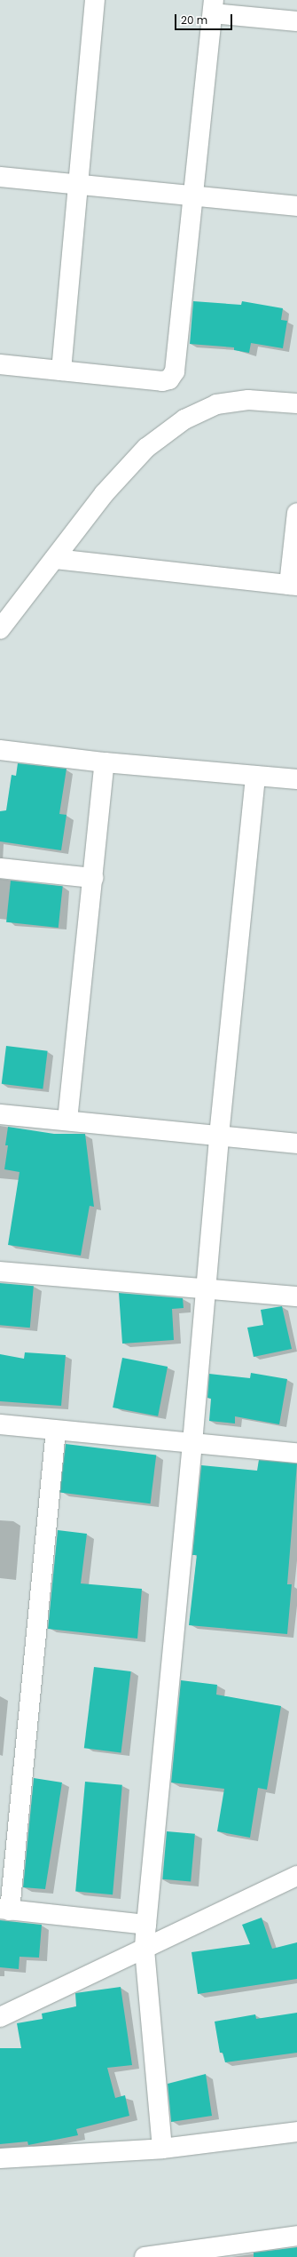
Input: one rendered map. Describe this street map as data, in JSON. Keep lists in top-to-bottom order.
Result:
{
  "scale_bar": "20 m"
}
